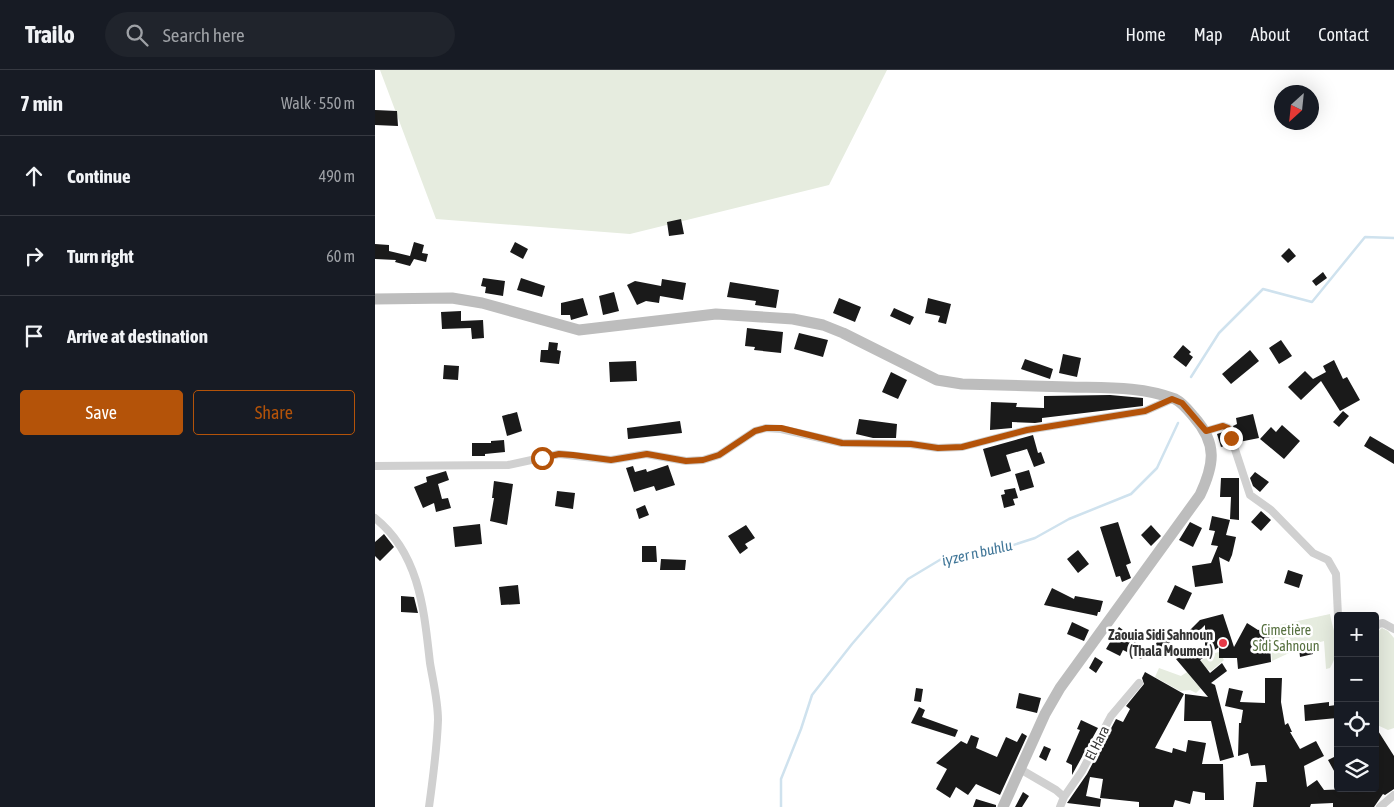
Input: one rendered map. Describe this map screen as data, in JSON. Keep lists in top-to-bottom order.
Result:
{
  "streets": {
    "street": ["El Hara"]
  },
  "water": ["iγzer n buhlu"],
  "parks": ["Cimetière Sidi Sahnoun"],
  "places": ["Zaouia Sidi Sahnoun (Thala Moumen)"],
  "north": "bottom left",
  "page": {
    "header": "Trailo",
    "search": "Search here",
    "nav": [
      "Home",
      "Map",
      "About",
      "Contact"
    ],
    "heading": ["7 min", "Walk · 550 m"],
    "list": [
      ["Continue", "490 m"],
      ["Turn right", "60 m"],
      "Arrive at destination"
    ],
    "buttons": ["Save", "Share"],
    "map_buttons": ["+", "−"]
  }
}
